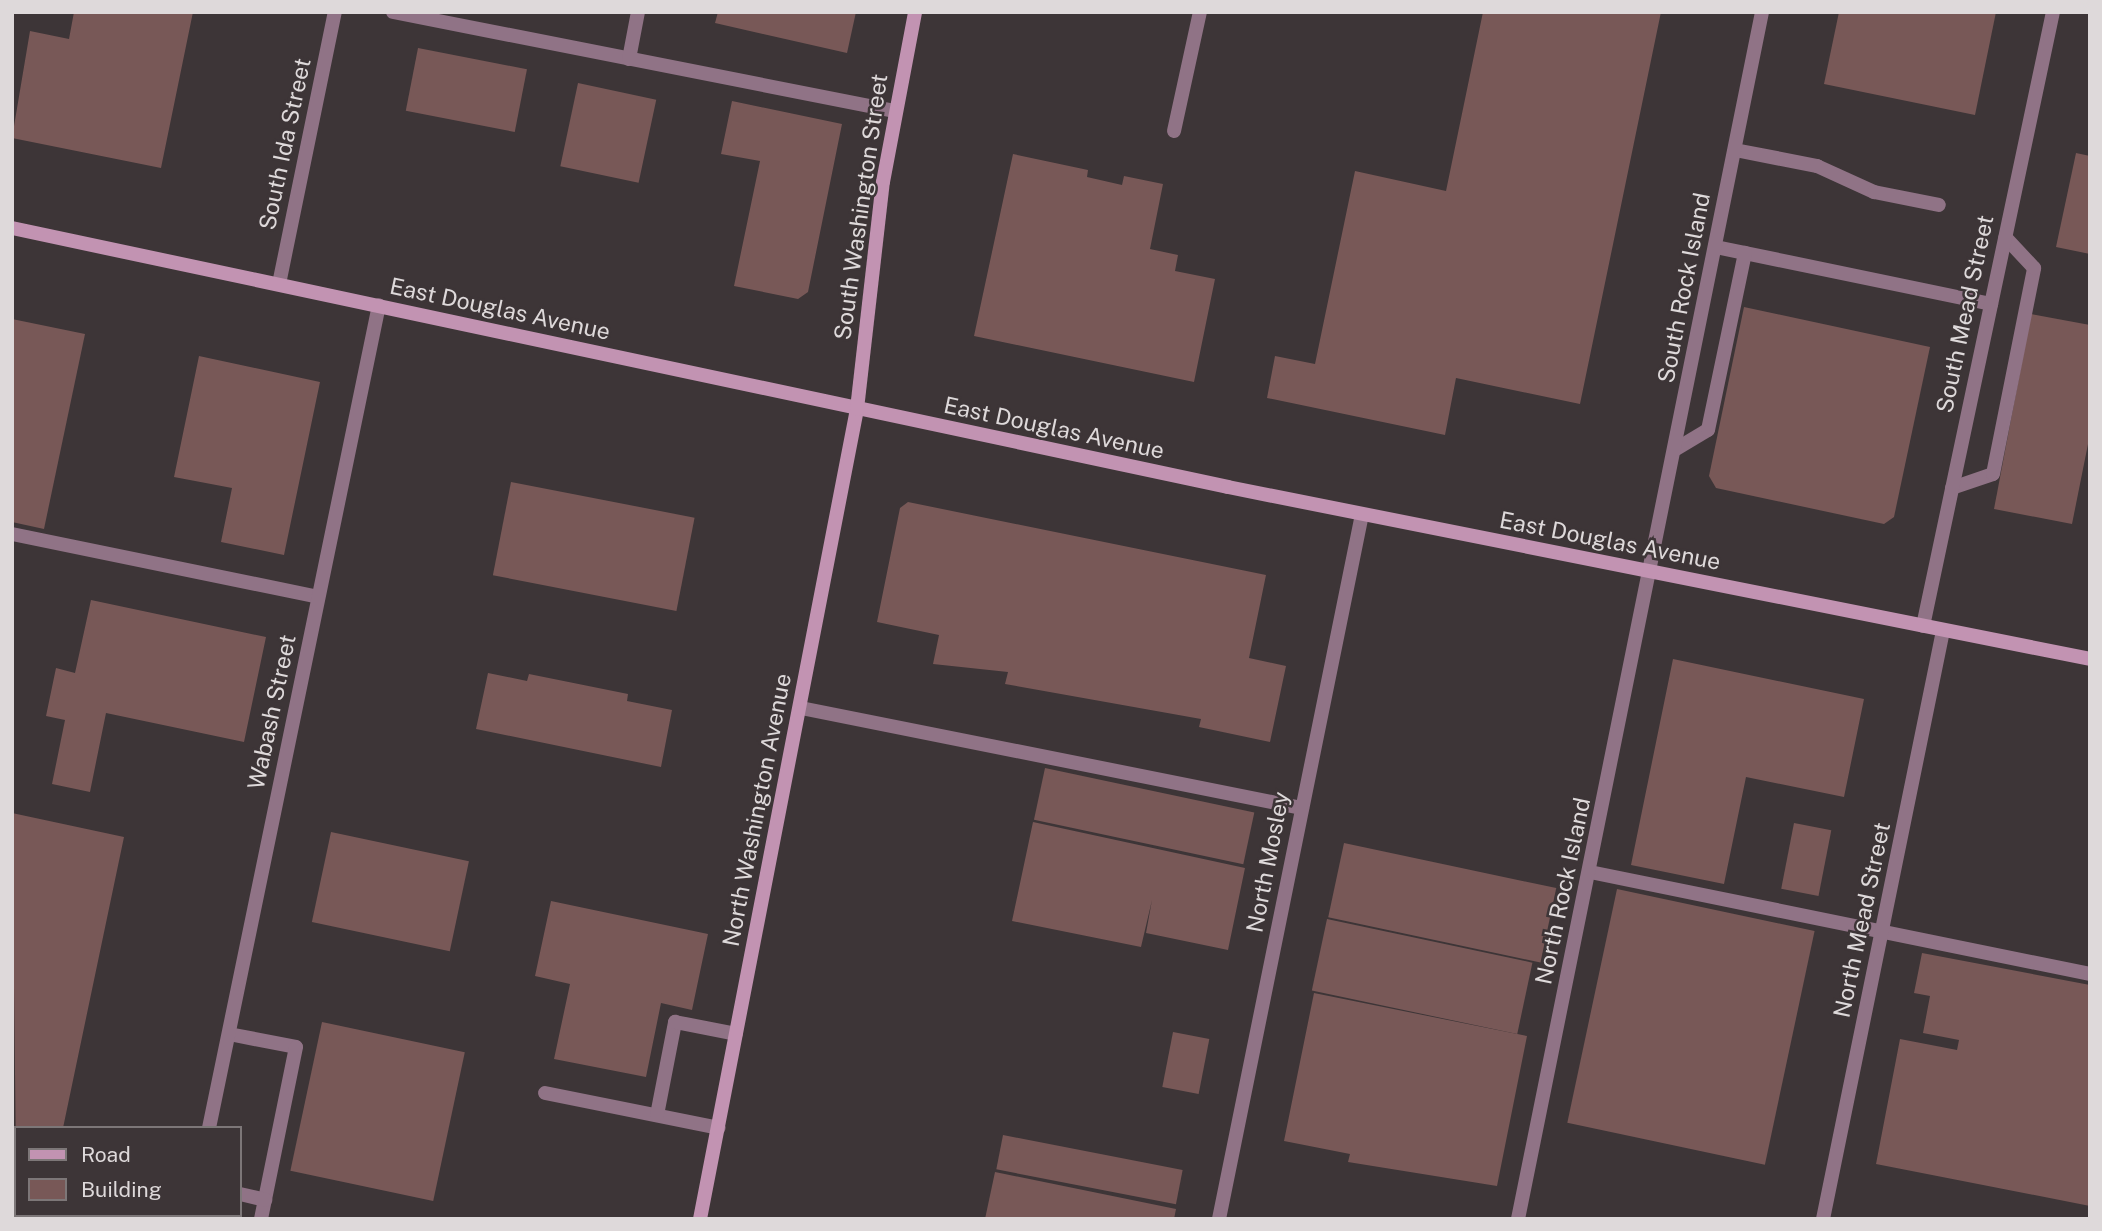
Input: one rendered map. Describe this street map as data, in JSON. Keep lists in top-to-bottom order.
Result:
{
  "streets": {
    "main road": ["South Washington Street", "East Douglas Avenue", "North Washington Avenue"],
    "street": [
      "South Ida Street",
      "South Rock Island",
      "South Mead Street",
      "Wabash Street",
      "North Mosley",
      "North Rock Island",
      "North Mead Street"
    ]
  },
  "crossings": [
    ["South Ida Street", "East Douglas Avenue"],
    ["South Washington Street", "East Douglas Avenue"],
    ["South Washington Street", "North Washington Avenue"],
    ["South Rock Island", "East Douglas Avenue"],
    ["South Rock Island", "North Rock Island"],
    ["East Douglas Avenue", "South Mead Street"],
    ["East Douglas Avenue", "Wabash Street"],
    ["East Douglas Avenue", "North Washington Avenue"],
    ["East Douglas Avenue", "North Mosley"],
    ["East Douglas Avenue", "North Rock Island"],
    ["East Douglas Avenue", "North Mead Street"]
  ],
  "legend": ["Road", "Building"]
}
